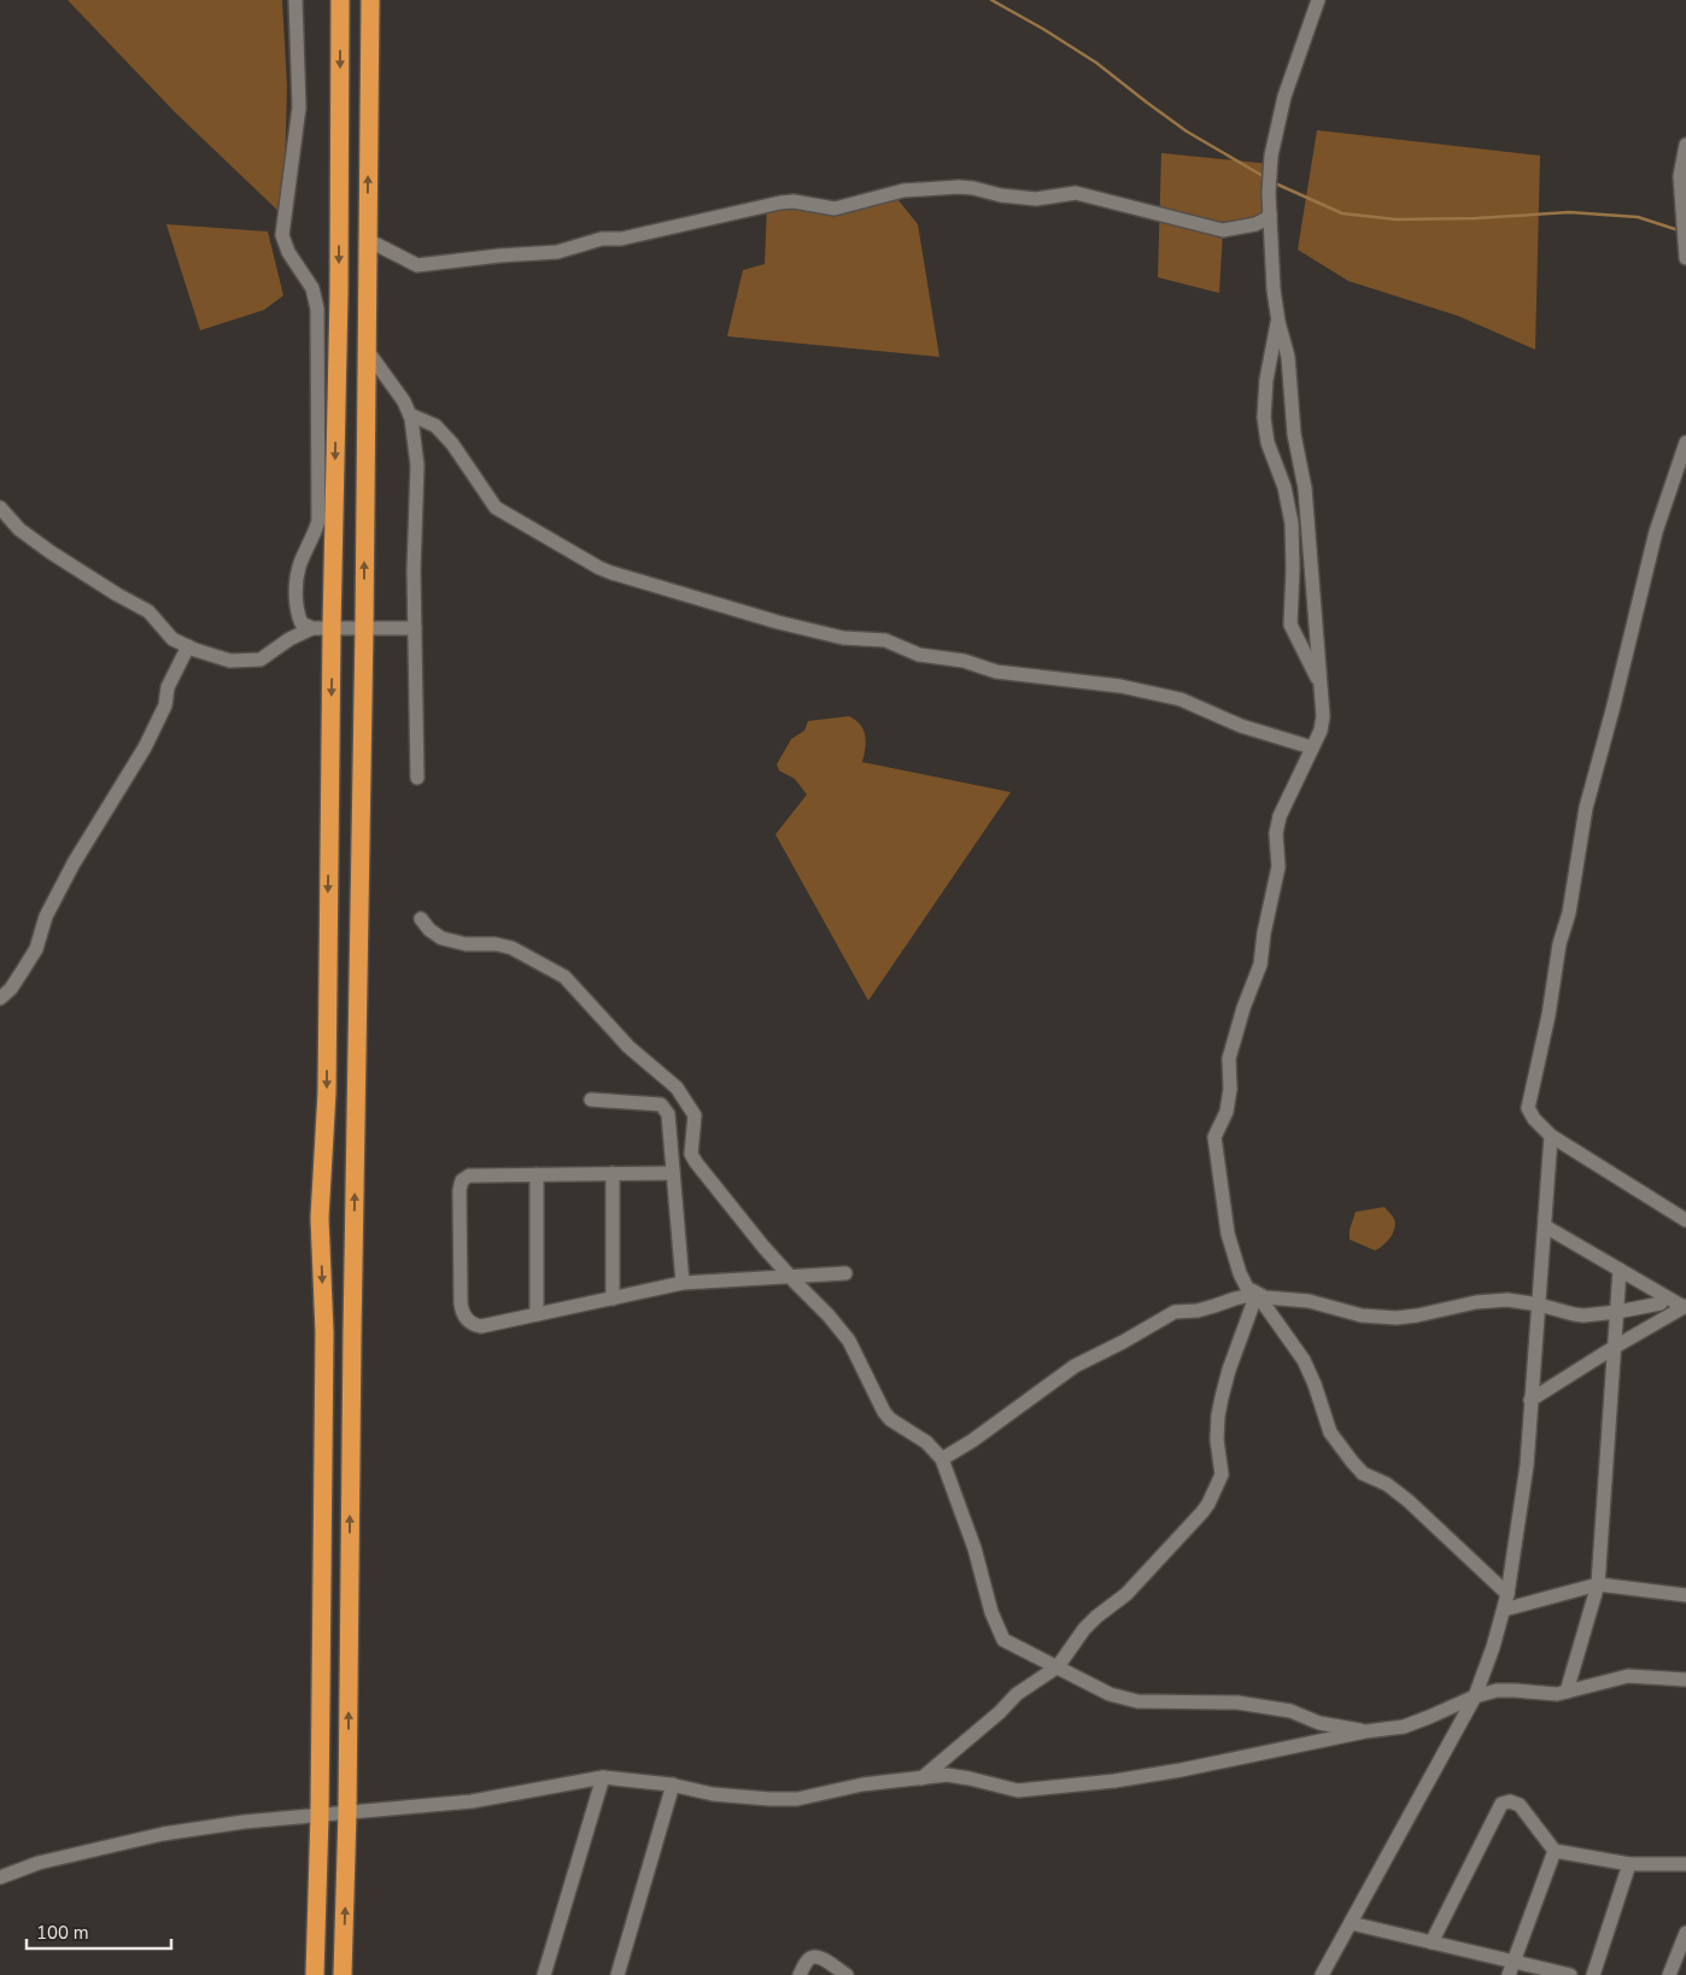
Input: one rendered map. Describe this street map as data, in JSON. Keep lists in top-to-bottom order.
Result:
{
  "scale_bar": "100 m"
}
